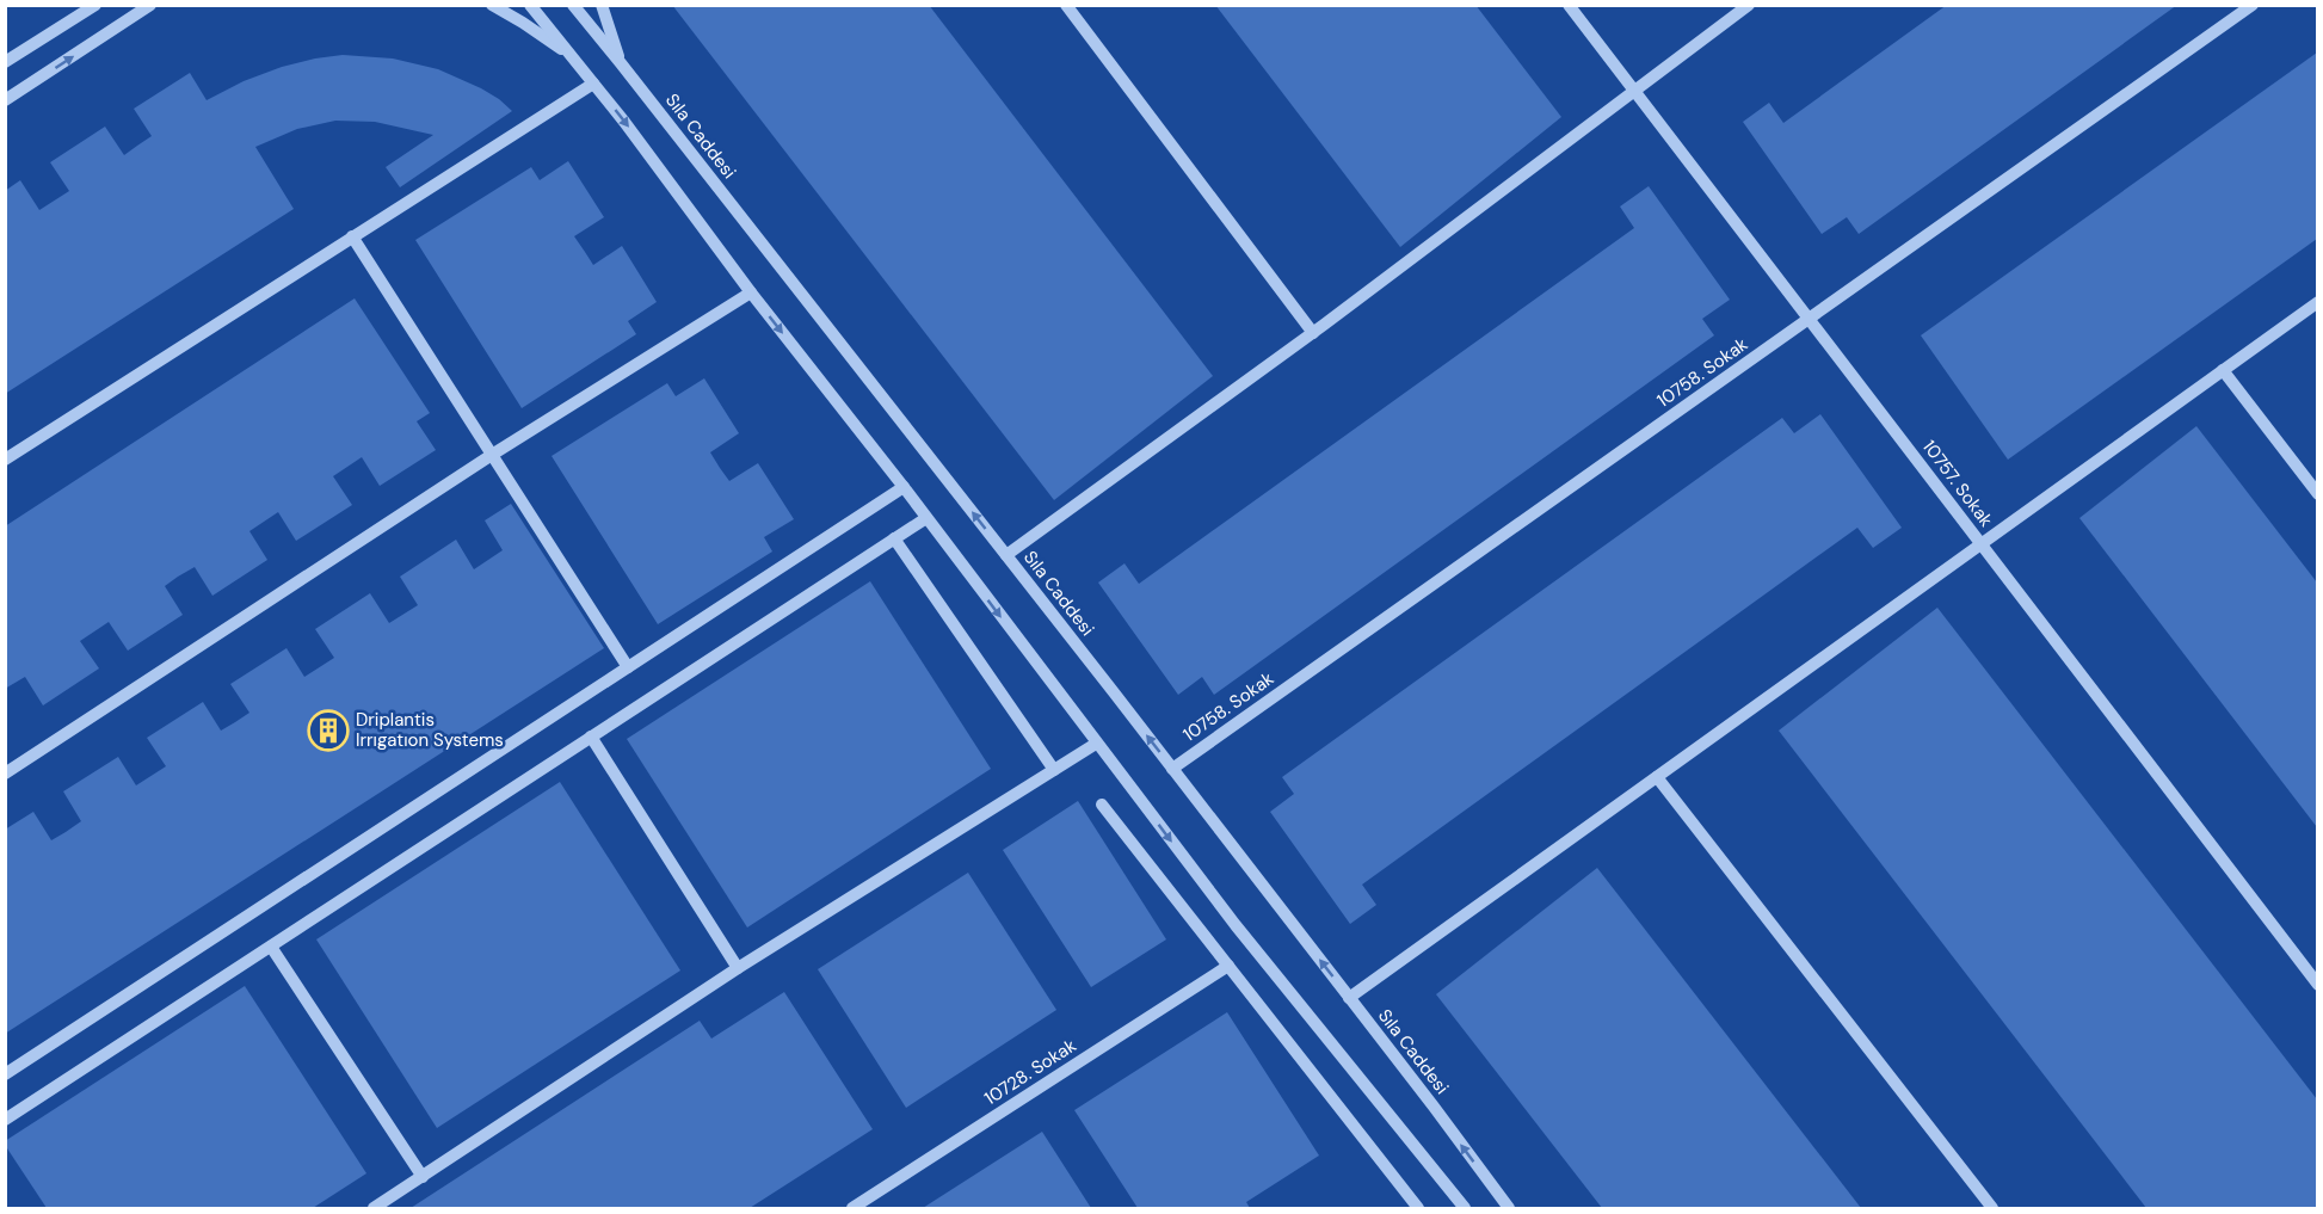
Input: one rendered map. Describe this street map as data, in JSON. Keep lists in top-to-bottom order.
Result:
{
  "streets": {
    "street": [
      "Sıla Caddesi",
      "10758. Sokak",
      "10757. Sokak",
      "10728. Sokak"
    ]
  },
  "crossings": [
    ["Sıla Caddesi", "10758. Sokak"],
    ["10758. Sokak", "10757. Sokak"]
  ],
  "places": {
    "building": ["Driplantis Irrıgatıon Systems"]
  }
}
